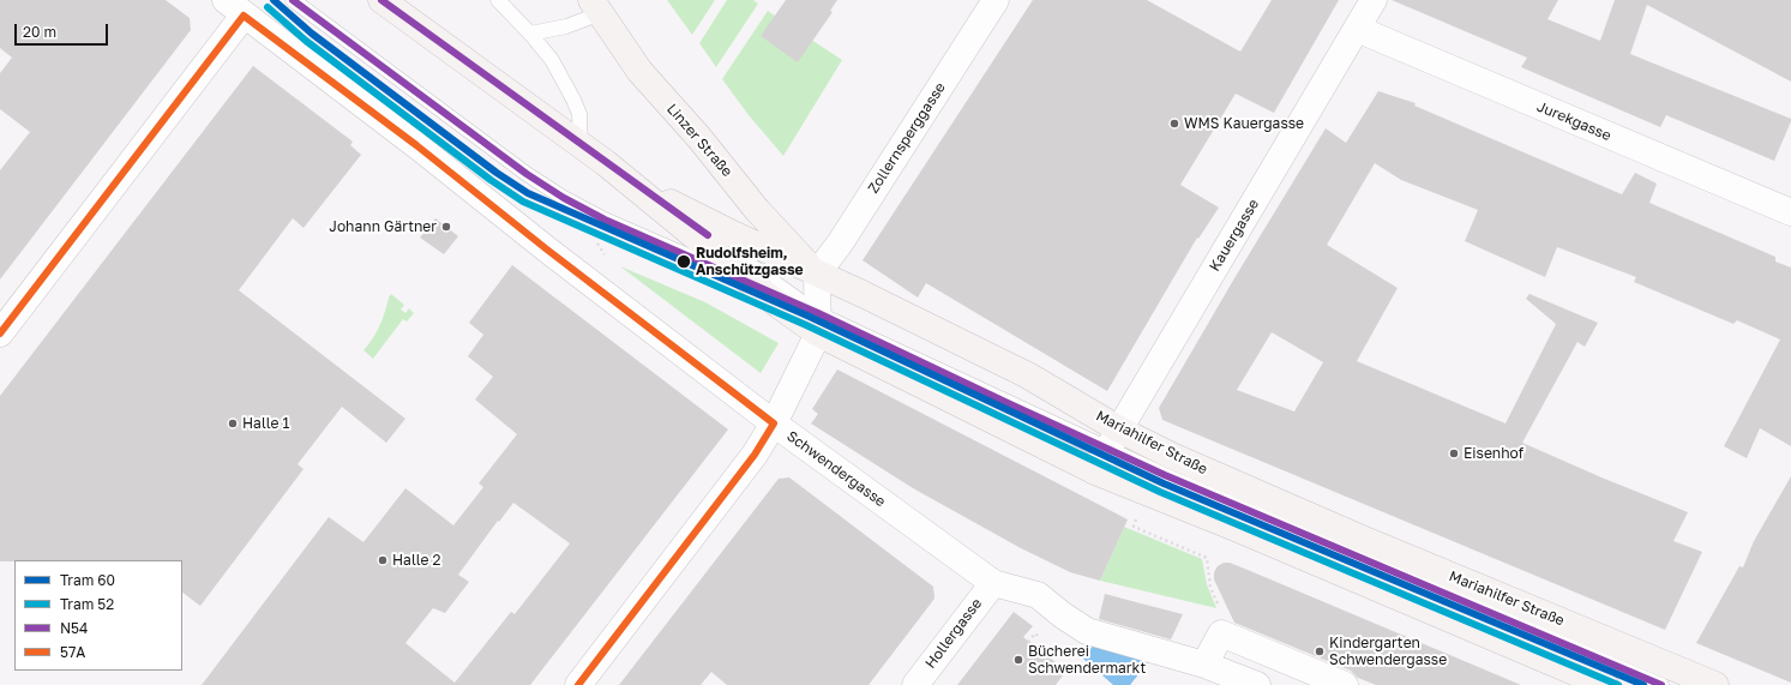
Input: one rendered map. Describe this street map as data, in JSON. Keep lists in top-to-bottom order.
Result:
{
  "streets": {
    "street": [
      "Jurekgasse",
      "Zollernsperggasse",
      "Linzer Straße",
      "Kauergasse",
      "Mariahilfer Straße",
      "Schwendergasse",
      "Hollergasse"
    ]
  },
  "crossings": [
    ["Jurekgasse", "Kauergasse"],
    ["Zollernsperggasse", "Linzer Straße"],
    ["Zollernsperggasse", "Mariahilfer Straße"],
    ["Linzer Straße", "Mariahilfer Straße"],
    ["Kauergasse", "Mariahilfer Straße"],
    ["Schwendergasse", "Hollergasse"]
  ],
  "places": [
    "WMS Kauergasse",
    "Johann Gärtner",
    "Rudolfsheim, Anschützgasse",
    "Halle 1",
    "Eisenhof",
    "Halle 2",
    "Kindergarten Schwendergasse",
    "Bücherei Schwendermarkt"
  ],
  "lines": [
    "tram line 60",
    "transit line N54",
    "tram line 52",
    "transit line 57A"
  ],
  "legend": [
    "Tram 60",
    "Tram 52",
    "N54",
    "57A"
  ],
  "scale_bar": "20 m"
}
